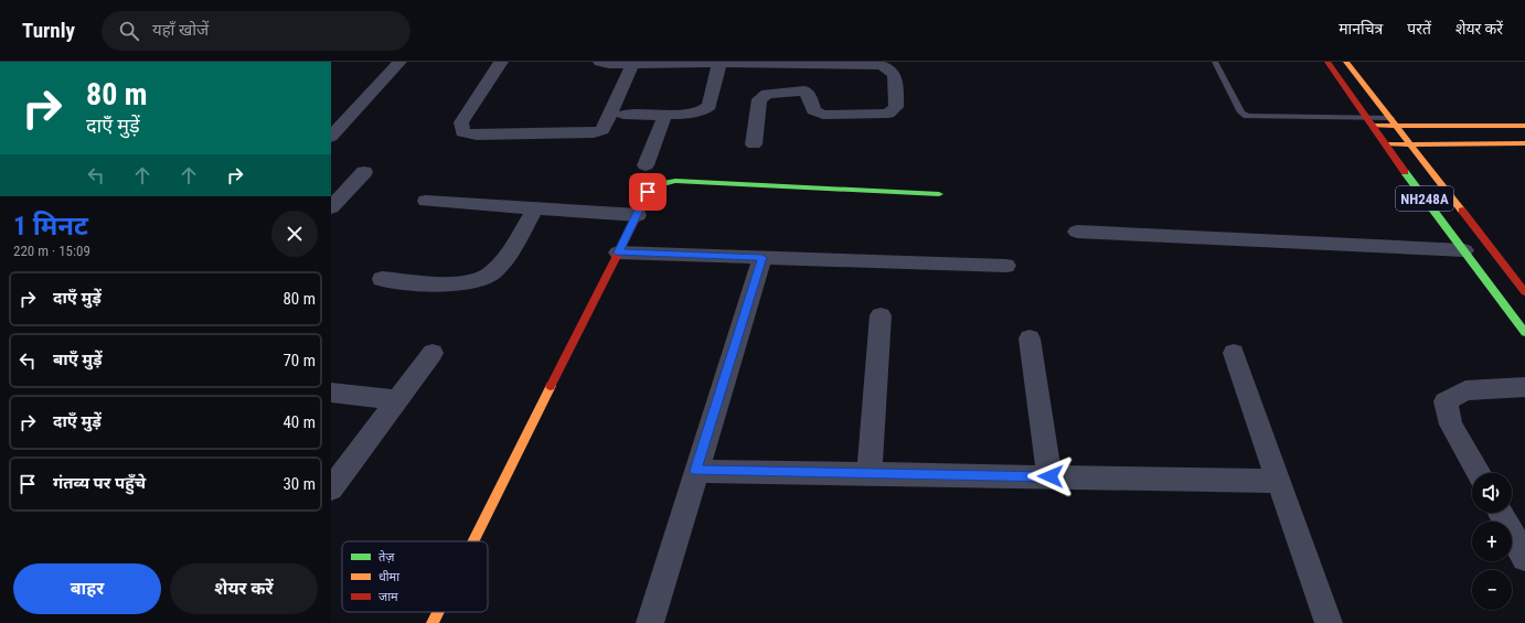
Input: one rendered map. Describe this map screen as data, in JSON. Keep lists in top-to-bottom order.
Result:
{
  "streets": {
    "main road": ["NH248A"]
  },
  "legend": ["तेज़", "धीमा", "जाम"],
  "page": {
    "header": "Turnly",
    "search": "यहाँ खोजें",
    "nav": ["मानचित्र", "परतें", "शेयर करें"],
    "turn": ["80 m", "दाएँ मुड़ें"],
    "heading": ["1 मिनट", "220 m · 15:09"],
    "list": [
      {
        "name": "दाएँ मुड़ें",
        "value": "80 m"
      },
      {
        "name": "बाएँ मुड़ें",
        "value": "70 m"
      },
      {
        "name": "दाएँ मुड़ें",
        "value": "40 m"
      },
      {
        "name": "गंतव्य पर पहुँचे",
        "value": "30 m"
      }
    ],
    "map_buttons": ["+", "−"],
    "buttons": ["बाहर", "शेयर करें"]
  }
}
